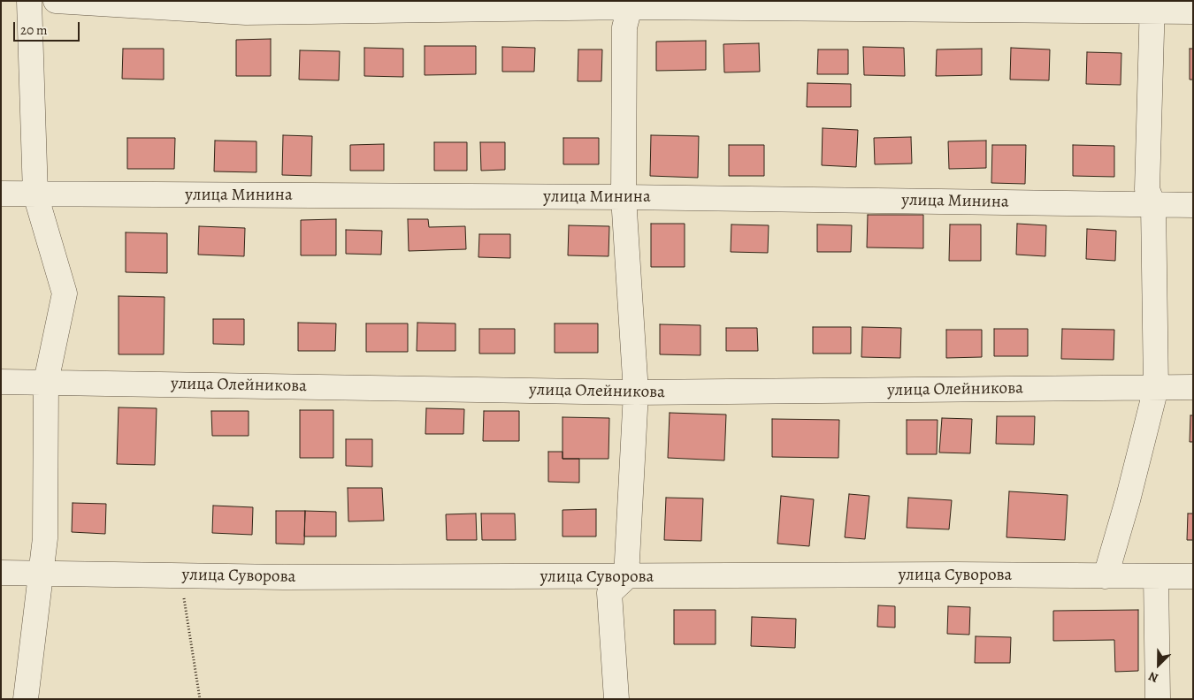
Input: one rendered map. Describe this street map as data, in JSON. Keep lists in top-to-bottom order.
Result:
{
  "streets": {
    "street": ["улица Минина", "улица Олейникова", "улица Суворова"]
  },
  "scale_bar": "20 m",
  "north": "bottom left"
}
